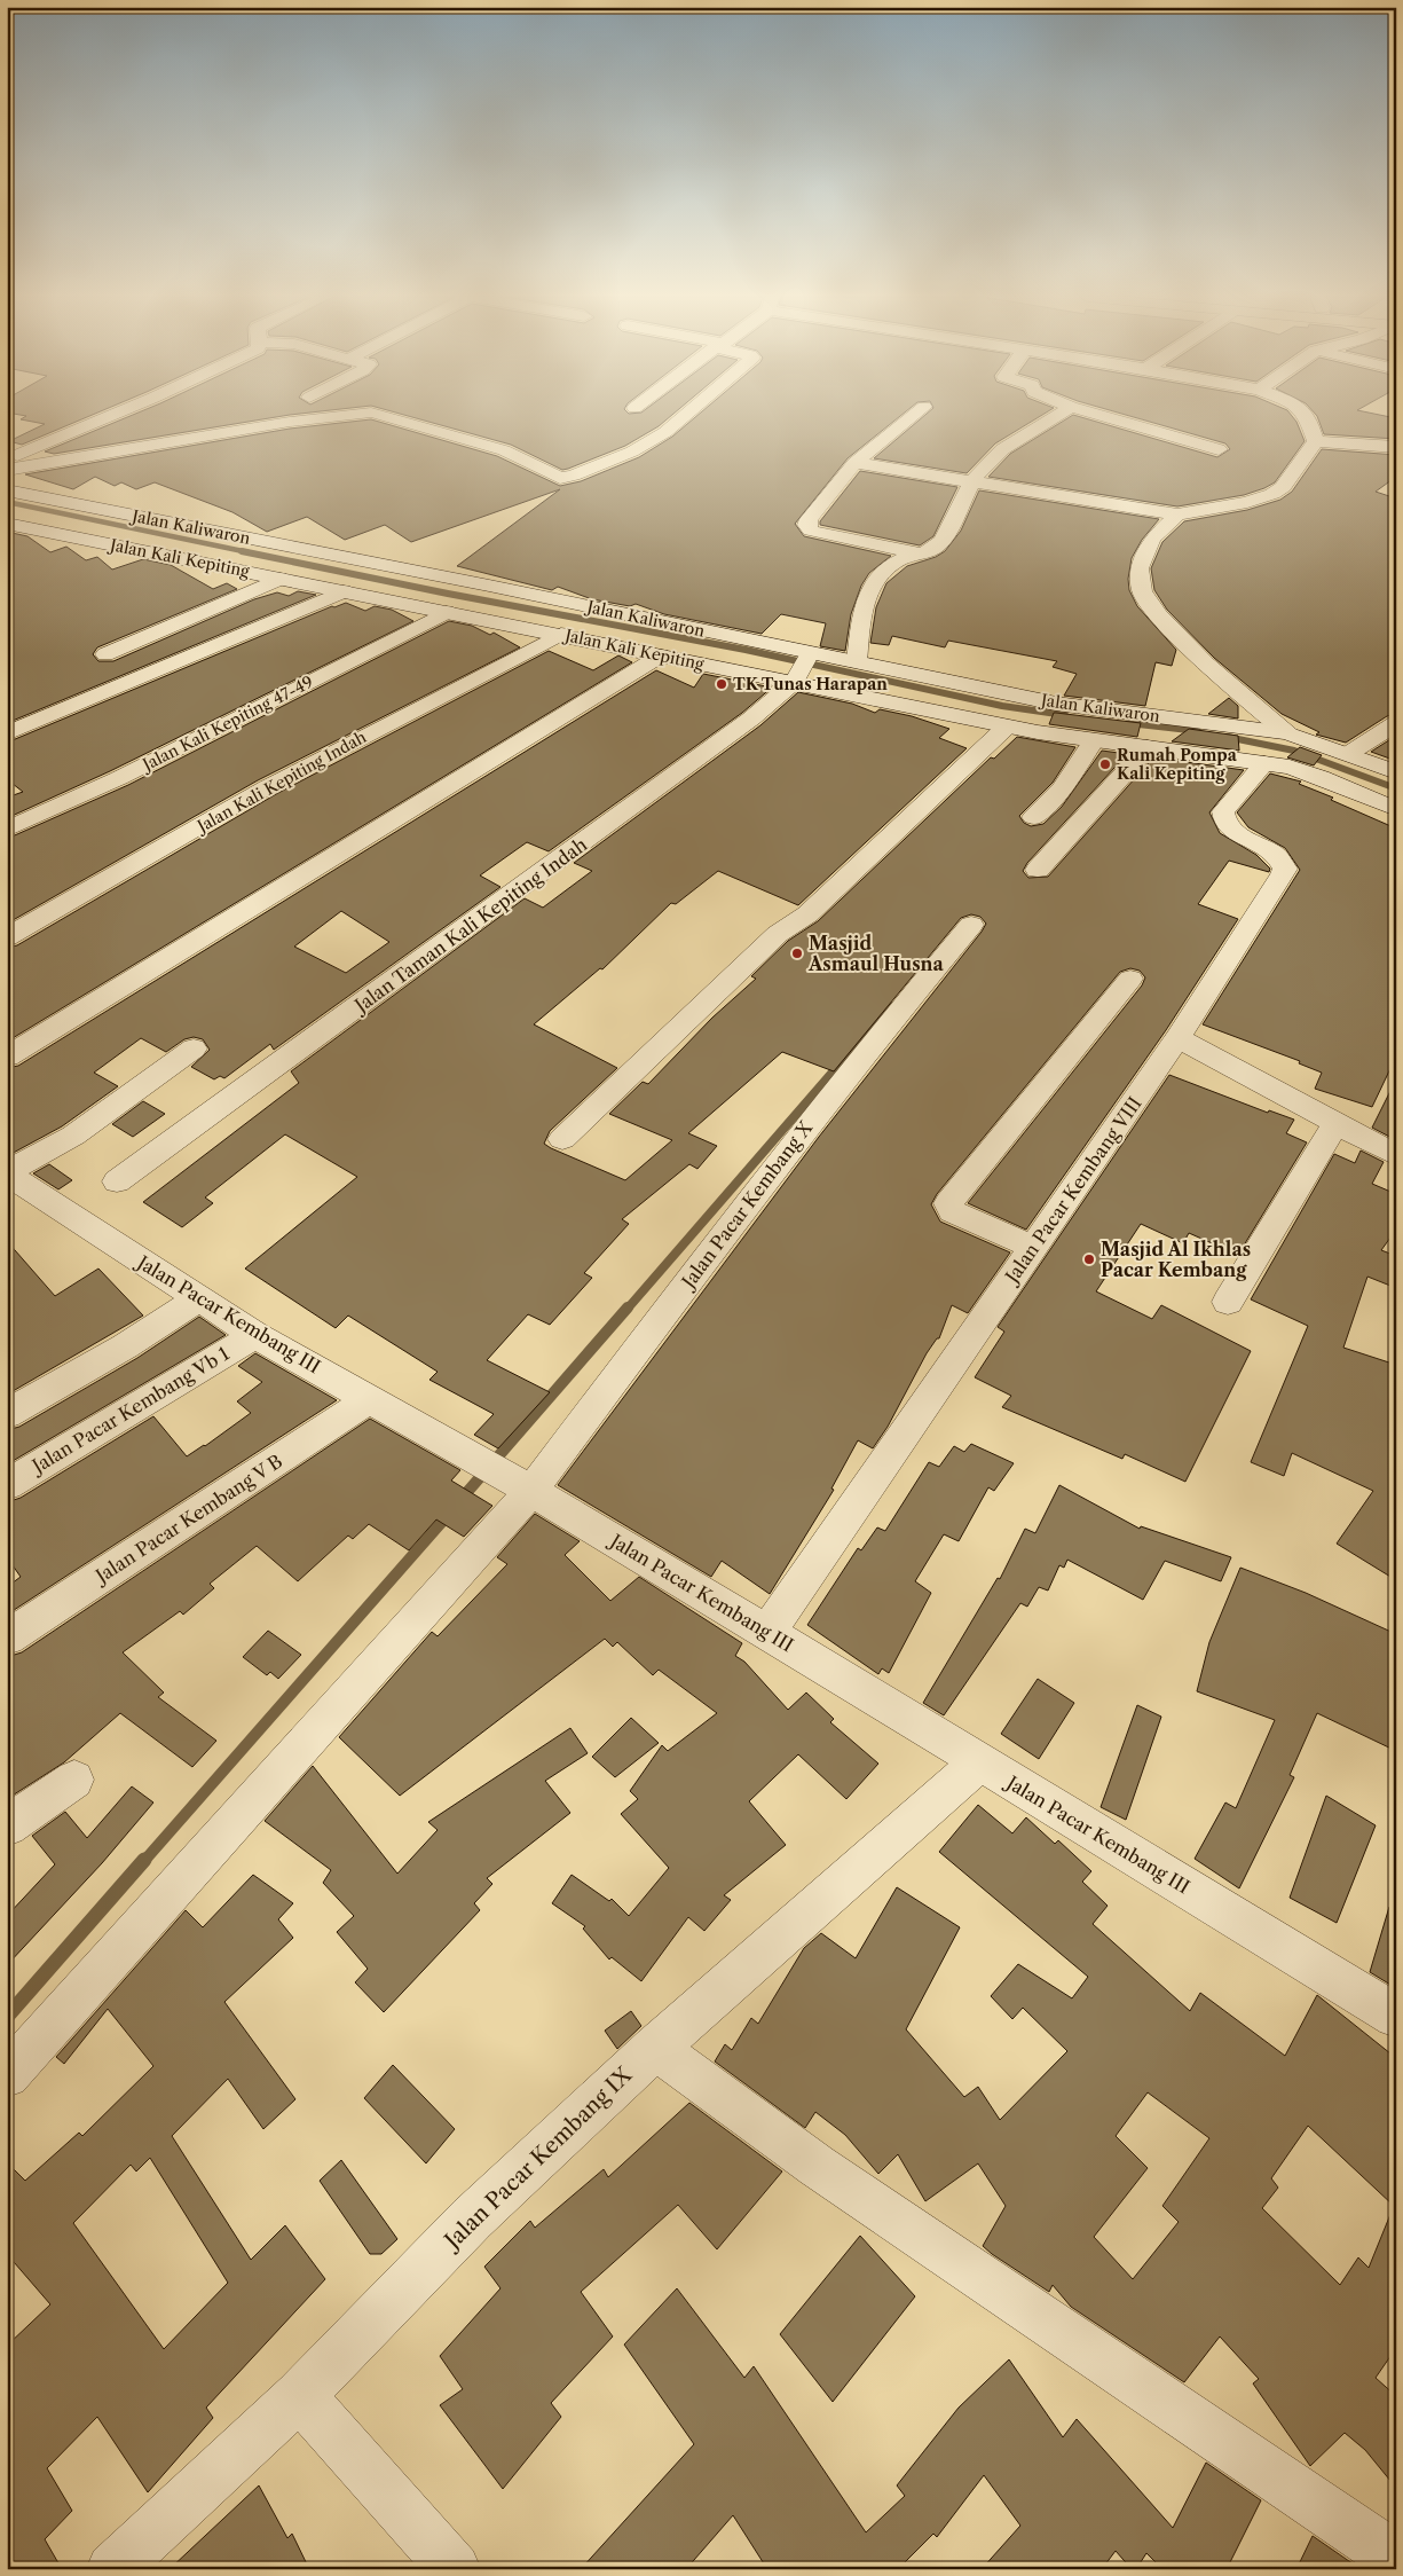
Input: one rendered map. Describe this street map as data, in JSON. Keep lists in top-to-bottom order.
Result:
{
  "streets": {
    "street": [
      "Jalan Kaliwaron",
      "Jalan Kali Kepiting",
      "Jalan Kali Kepiting 47-49",
      "Jalan Kali Kepiting Indah",
      "Jalan Taman Kali Kepiting Indah",
      "Jalan Pacar Kembang VIII",
      "Jalan Pacar Kembang X",
      "Jalan Pacar Kembang III",
      "Jalan Pacar Kembang Vb 1",
      "Jalan Pacar Kembang V B",
      "Jalan Pacar Kembang IX"
    ]
  },
  "crossings": [
    ["Jalan Kaliwaron", "Jalan Taman Kali Kepiting Indah"],
    ["Jalan Kali Kepiting", "Jalan Kali Kepiting 47-49"],
    ["Jalan Kali Kepiting", "Jalan Kali Kepiting Indah"],
    ["Jalan Kali Kepiting", "Jalan Taman Kali Kepiting Indah"],
    ["Jalan Kali Kepiting", "Jalan Pacar Kembang VIII"],
    ["Jalan Pacar Kembang VIII", "Jalan Pacar Kembang III"],
    ["Jalan Pacar Kembang X", "Jalan Pacar Kembang III"],
    ["Jalan Pacar Kembang III", "Jalan Pacar Kembang Vb 1"],
    ["Jalan Pacar Kembang III", "Jalan Pacar Kembang V B"],
    ["Jalan Pacar Kembang III", "Jalan Pacar Kembang IX"]
  ],
  "places": [
    "TK Tunas Harapan",
    "Rumah Pompa Kali Kepiting",
    "Masjid Asmaul Husna",
    "Masjid Al Ikhlas Pacar Kembang"
  ]
}
